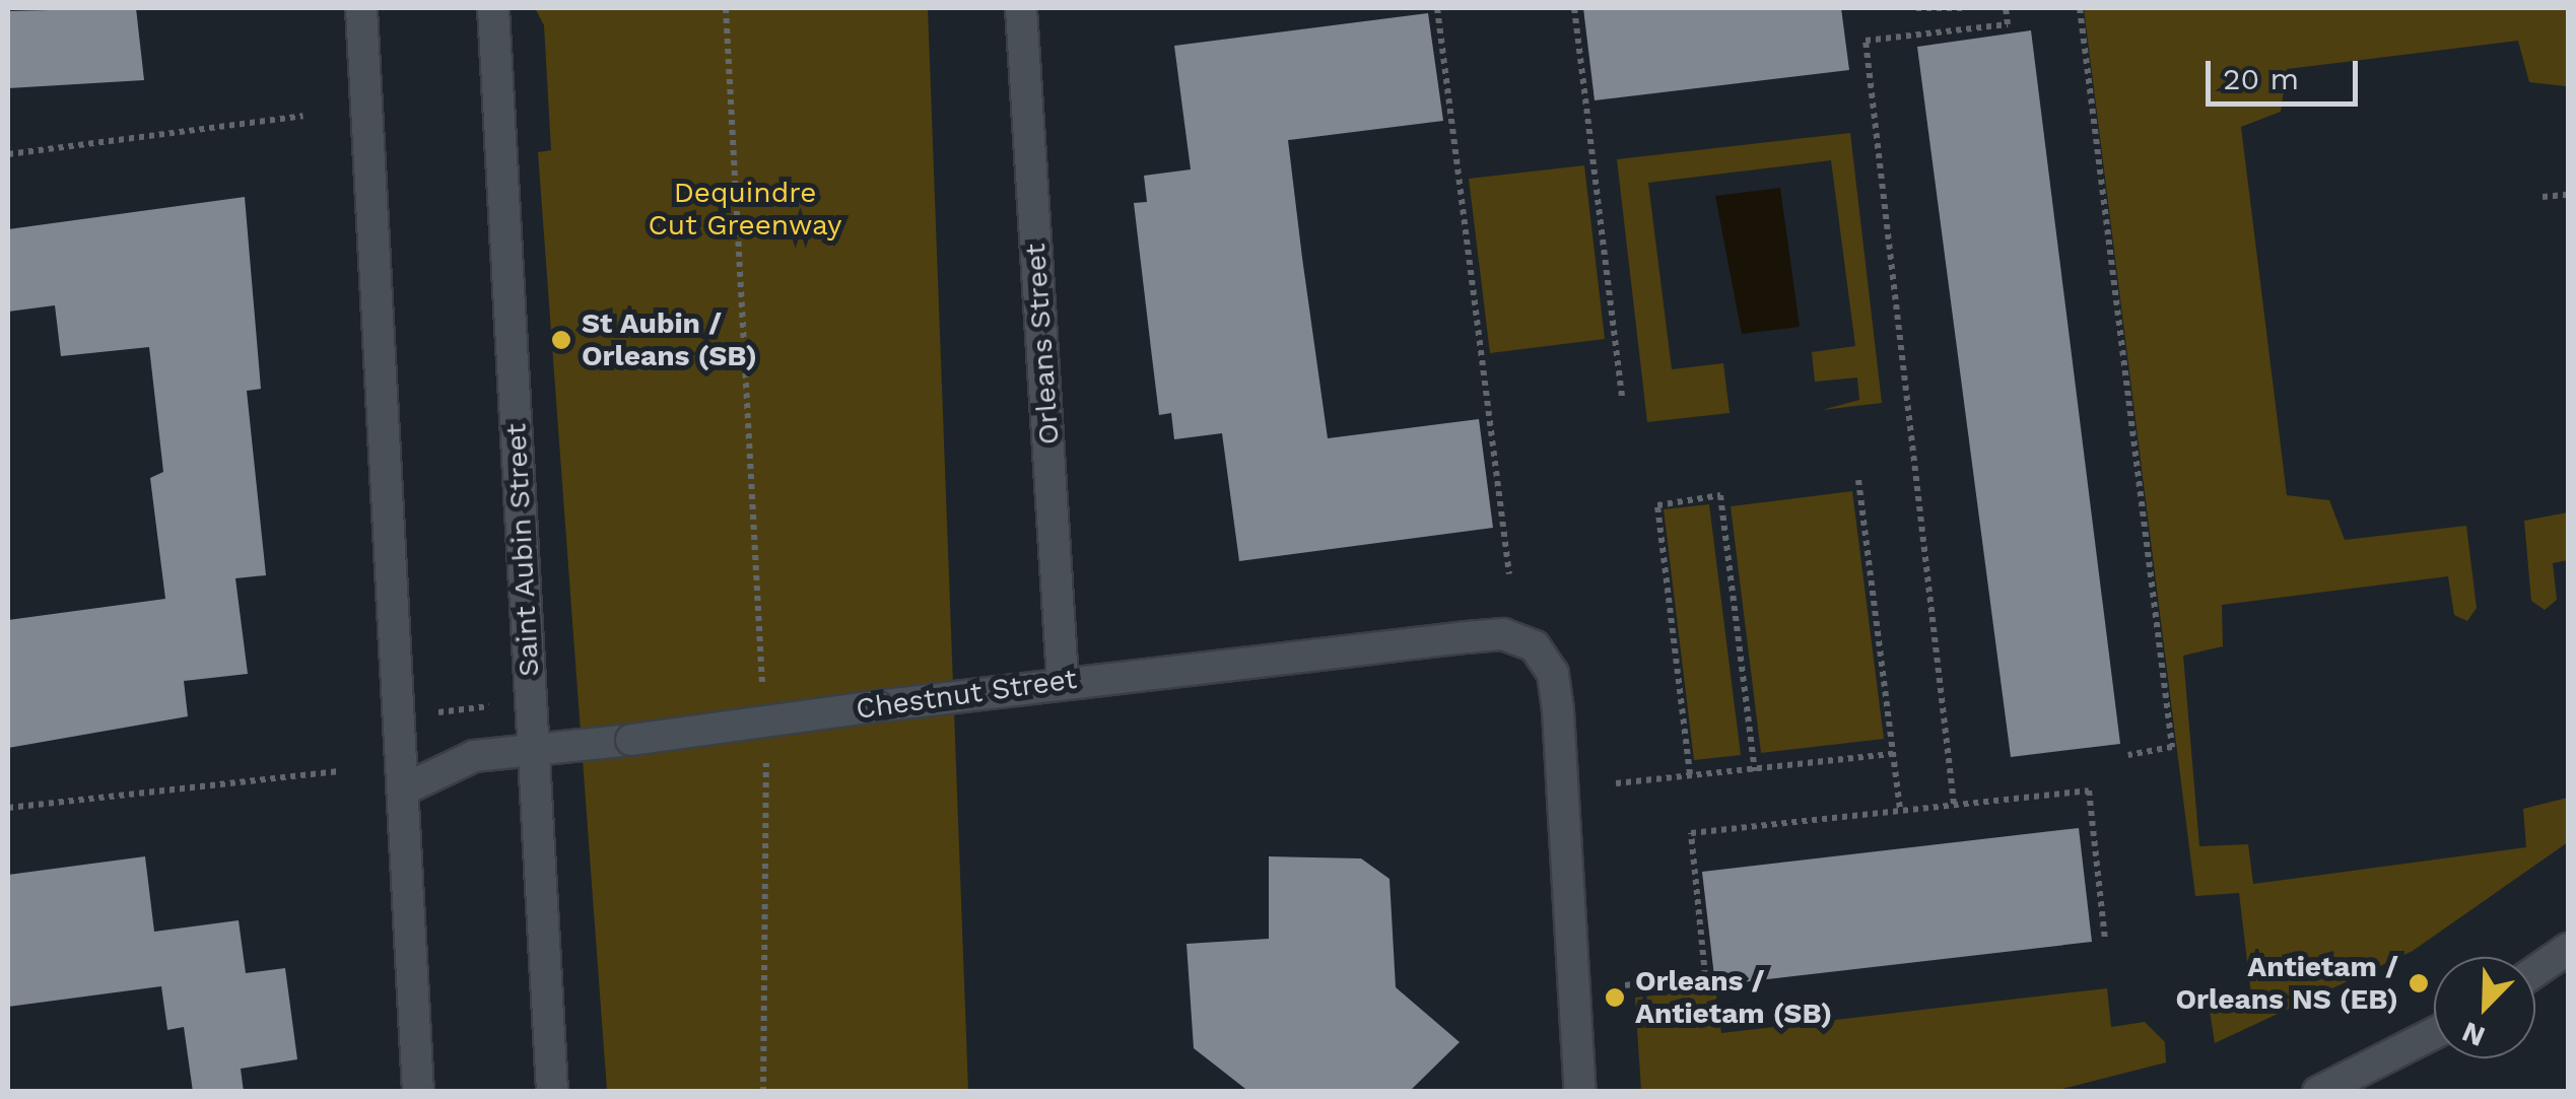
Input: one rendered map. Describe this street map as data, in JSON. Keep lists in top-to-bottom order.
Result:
{
  "streets": {
    "street": ["Orleans Street", "Saint Aubin Street", "Chestnut Street"]
  },
  "crossings": [
    ["Orleans Street", "Chestnut Street"],
    ["Saint Aubin Street", "Chestnut Street"]
  ],
  "parks": ["Dequindre Cut Greenway"],
  "places": ["St Aubin / Orleans (SB)", "Antietam / Orleans NS (EB)", "Orleans / Antietam (SB)"],
  "scale_bar": "20 m",
  "north": "bottom left"
}
